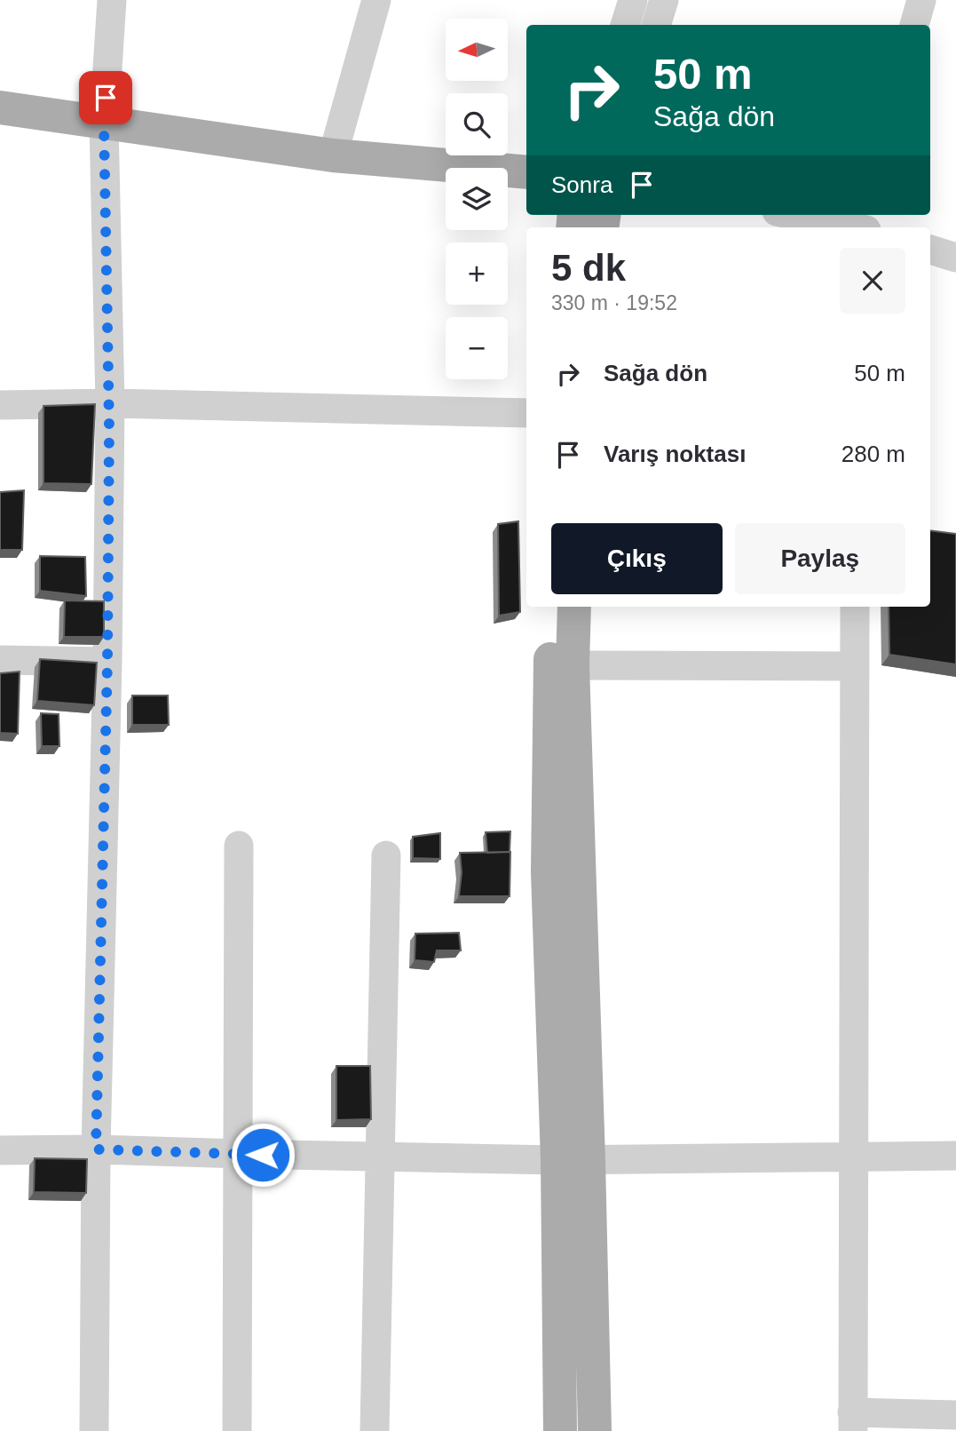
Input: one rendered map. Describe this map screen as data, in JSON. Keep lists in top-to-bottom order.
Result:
{
  "north": "left",
  "page": {
    "map_buttons": ["+", "−"],
    "turn": ["50 m", "Sağa dön"],
    "then": "Sonra",
    "heading": ["5 dk", "330 m · 19:52"],
    "list": [
      {
        "name": "Sağa dön",
        "value": "50 m"
      },
      {
        "name": "Varış noktası",
        "value": "280 m"
      }
    ],
    "buttons": ["Çıkış", "Paylaş"]
  }
}
